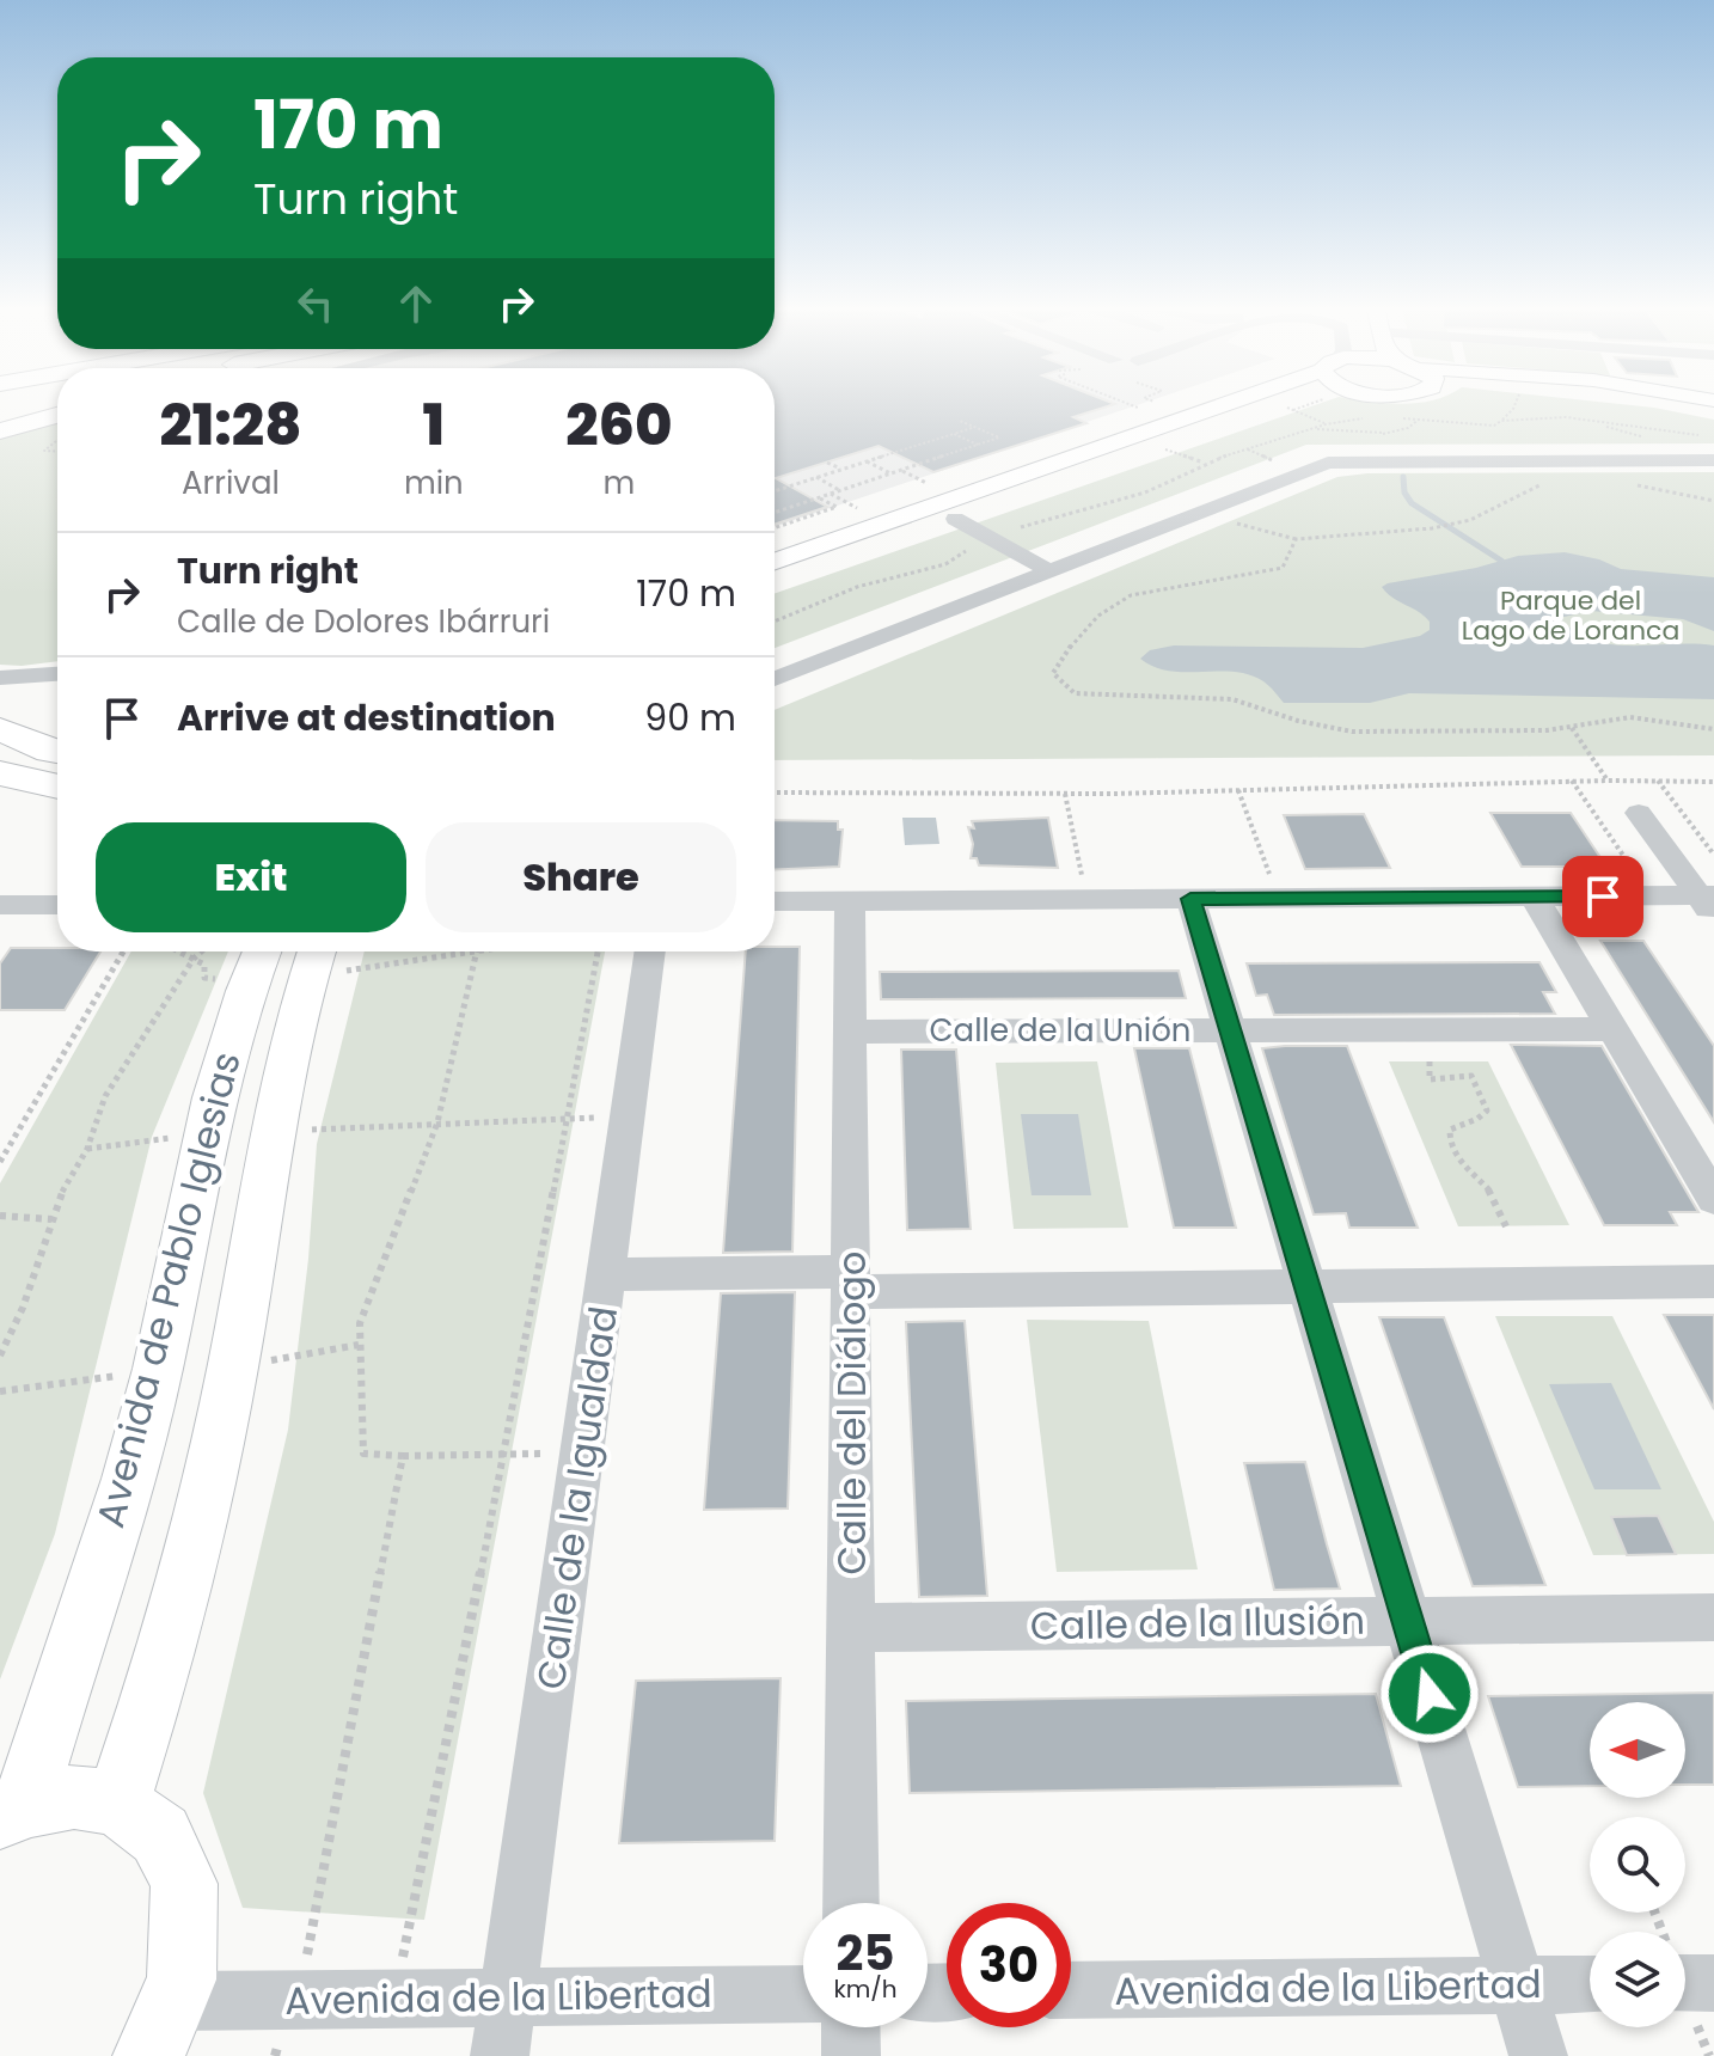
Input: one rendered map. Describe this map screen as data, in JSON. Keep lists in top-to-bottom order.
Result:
{
  "streets": {
    "main road": ["Avenida de Pablo Iglesias"],
    "street": [
      "Calle de la Unión",
      "Calle del Diálogo",
      "Calle de la Igualdad",
      "Calle de la Ilusión",
      "Avenida de la Libertad"
    ]
  },
  "crossings": [
    ["Calle de la Unión", "Calle del Diálogo"],
    ["Calle del Diálogo", "Calle de la Ilusión"],
    ["Calle de la Igualdad", "Avenida de la Libertad"]
  ],
  "parks": ["Parque del Lago de Loranca"],
  "north": "left",
  "page": {
    "turn": ["170 m", "Turn right"],
    "eta": [
      "21:28",
      "Arrival",
      "1",
      "min",
      "260",
      "m"
    ],
    "list": [
      {
        "name": "Turn right",
        "note": "Calle de Dolores Ibárruri",
        "value": "170 m"
      },
      {
        "name": "Arrive at destination",
        "value": "90 m"
      }
    ],
    "buttons": ["Exit", "Share"],
    "speed": "25 km/h",
    "limit": "30"
  }
}
